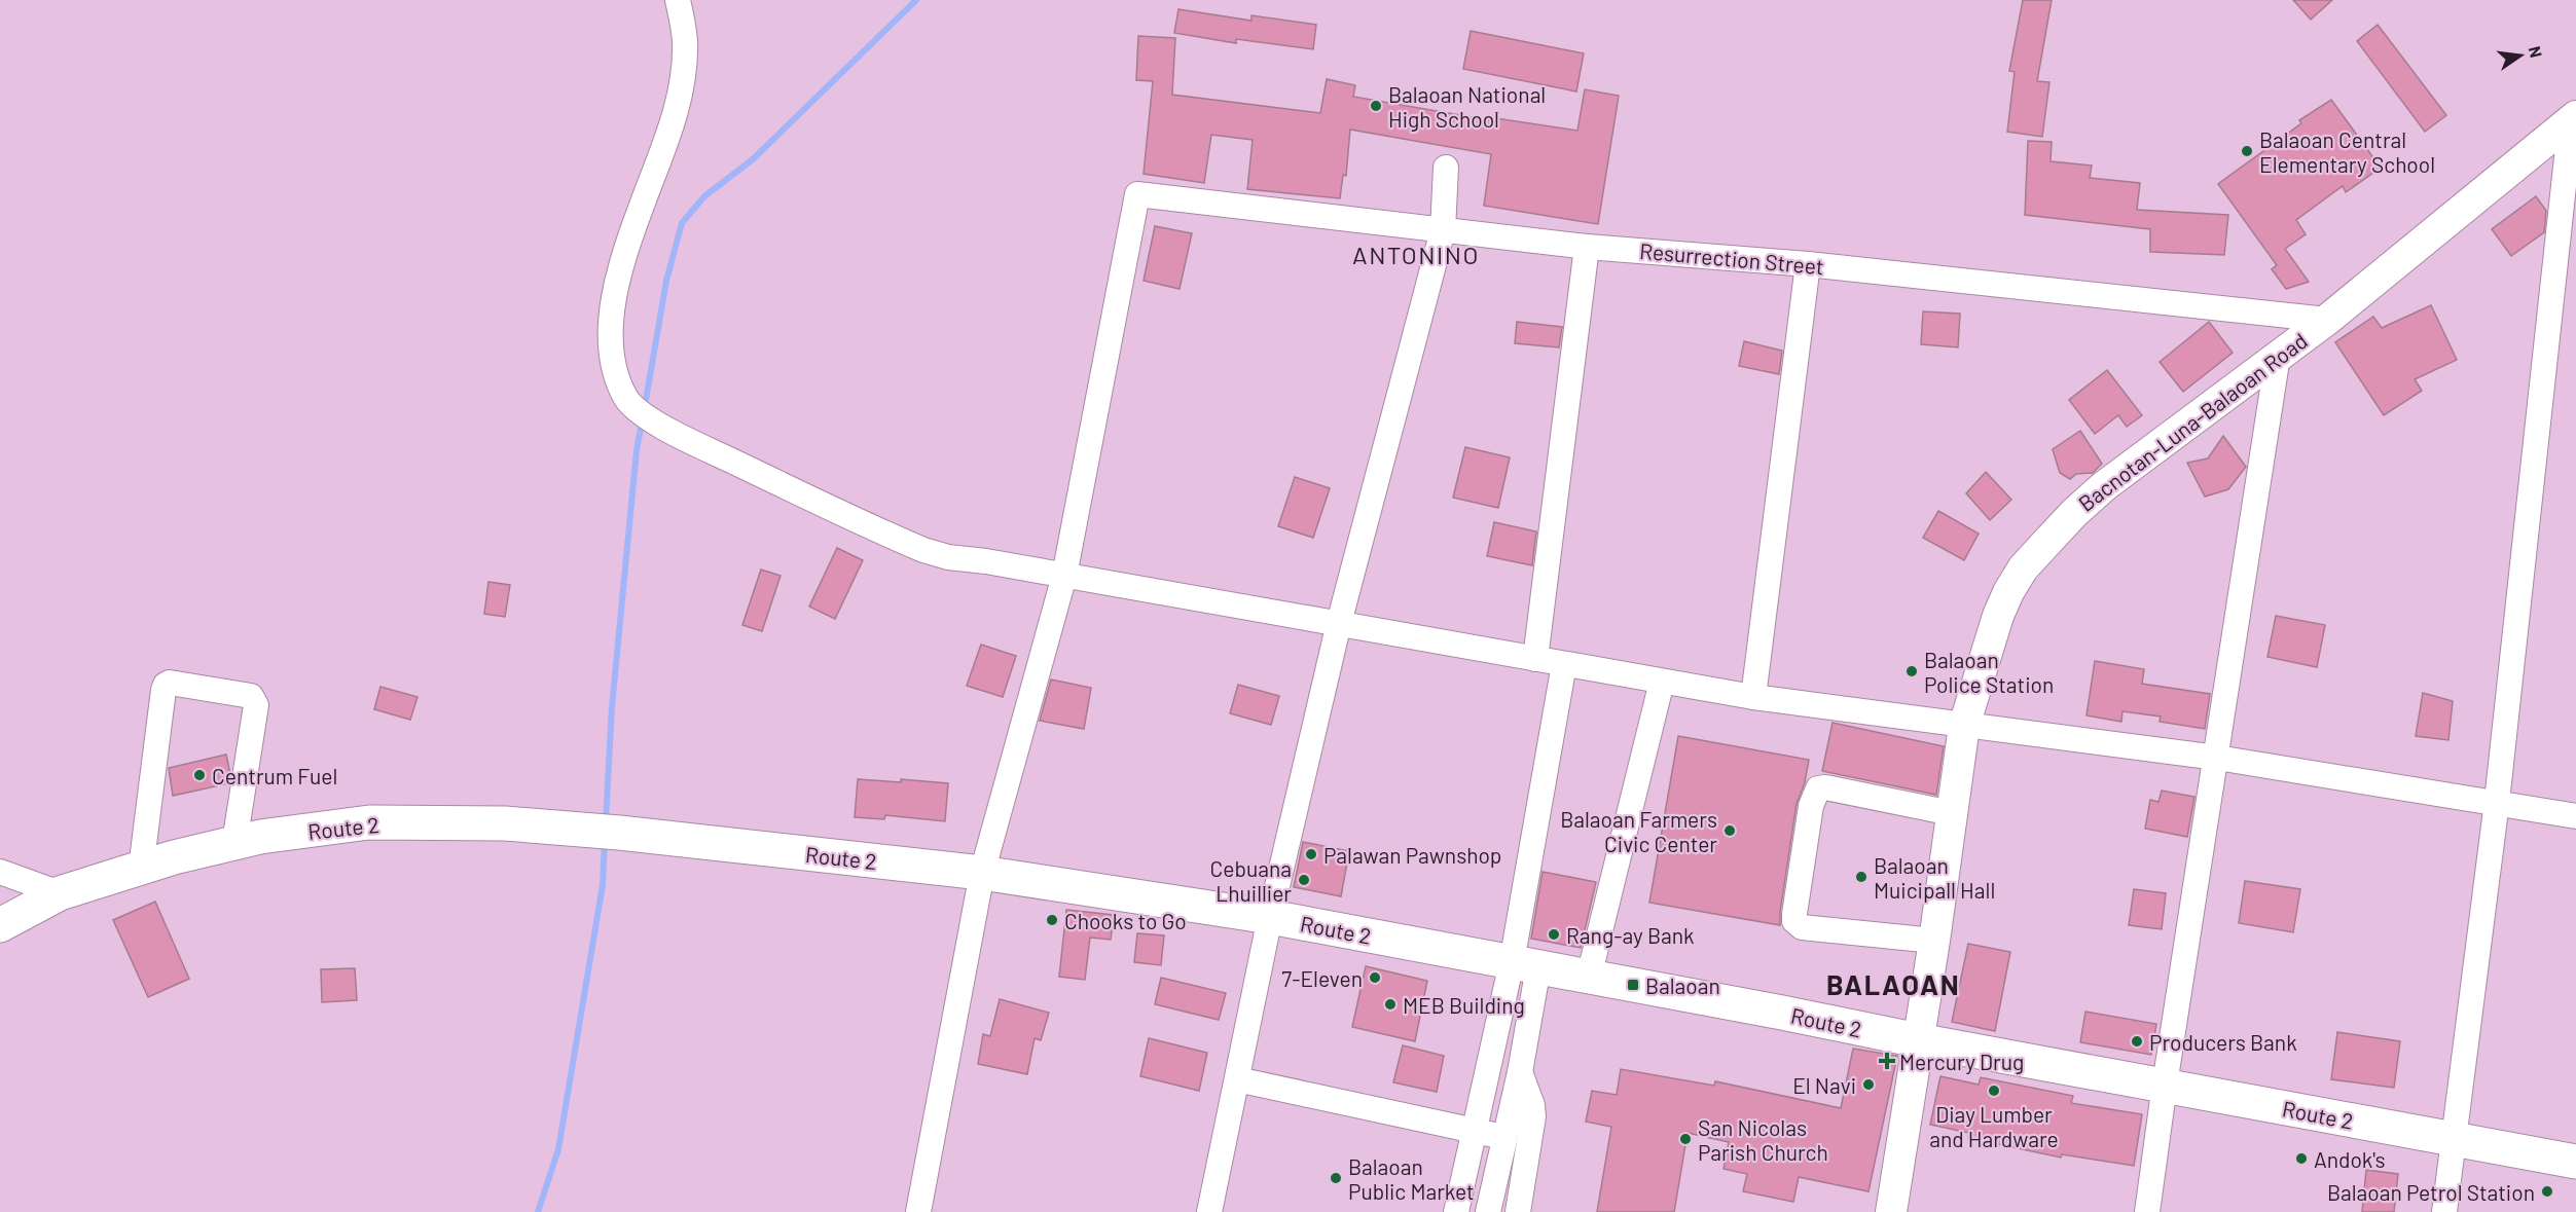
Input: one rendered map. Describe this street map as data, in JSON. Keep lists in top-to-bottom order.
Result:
{
  "streets": {
    "highway": ["Route 2"],
    "main road": ["Bacnotan-Luna-Balaoan Road"],
    "street": ["Resurrection Street"]
  },
  "crossings": [
    ["Resurrection Street", "Bacnotan-Luna-Balaoan Road"],
    ["Bacnotan-Luna-Balaoan Road", "Route 2"]
  ],
  "districts": ["ANTONINO", "BALAOAN"],
  "places": {
    "other": [
      "Balaoan National High School",
      "Balaoan Central Elementary School",
      "Balaoan Police Station",
      "Centrum Fuel",
      "Balaoan Farmers Civic Center",
      "Palawan Pawnshop",
      "Balaoan Muicipall Hall",
      "Cebuana Lhuillier",
      "Chooks to Go",
      "Rang-ay Bank",
      "7-Eleven",
      "MEB Building",
      "Producers Bank",
      "El Navi",
      "Diay Lumber and Hardware",
      "San Nicolas Parish Church",
      "Andok's",
      "Balaoan Public Market",
      "Balaoan Petrol Station"
    ],
    "transit": ["Balaoan"],
    "health": ["Mercury Drug"]
  },
  "north": "right"
}
